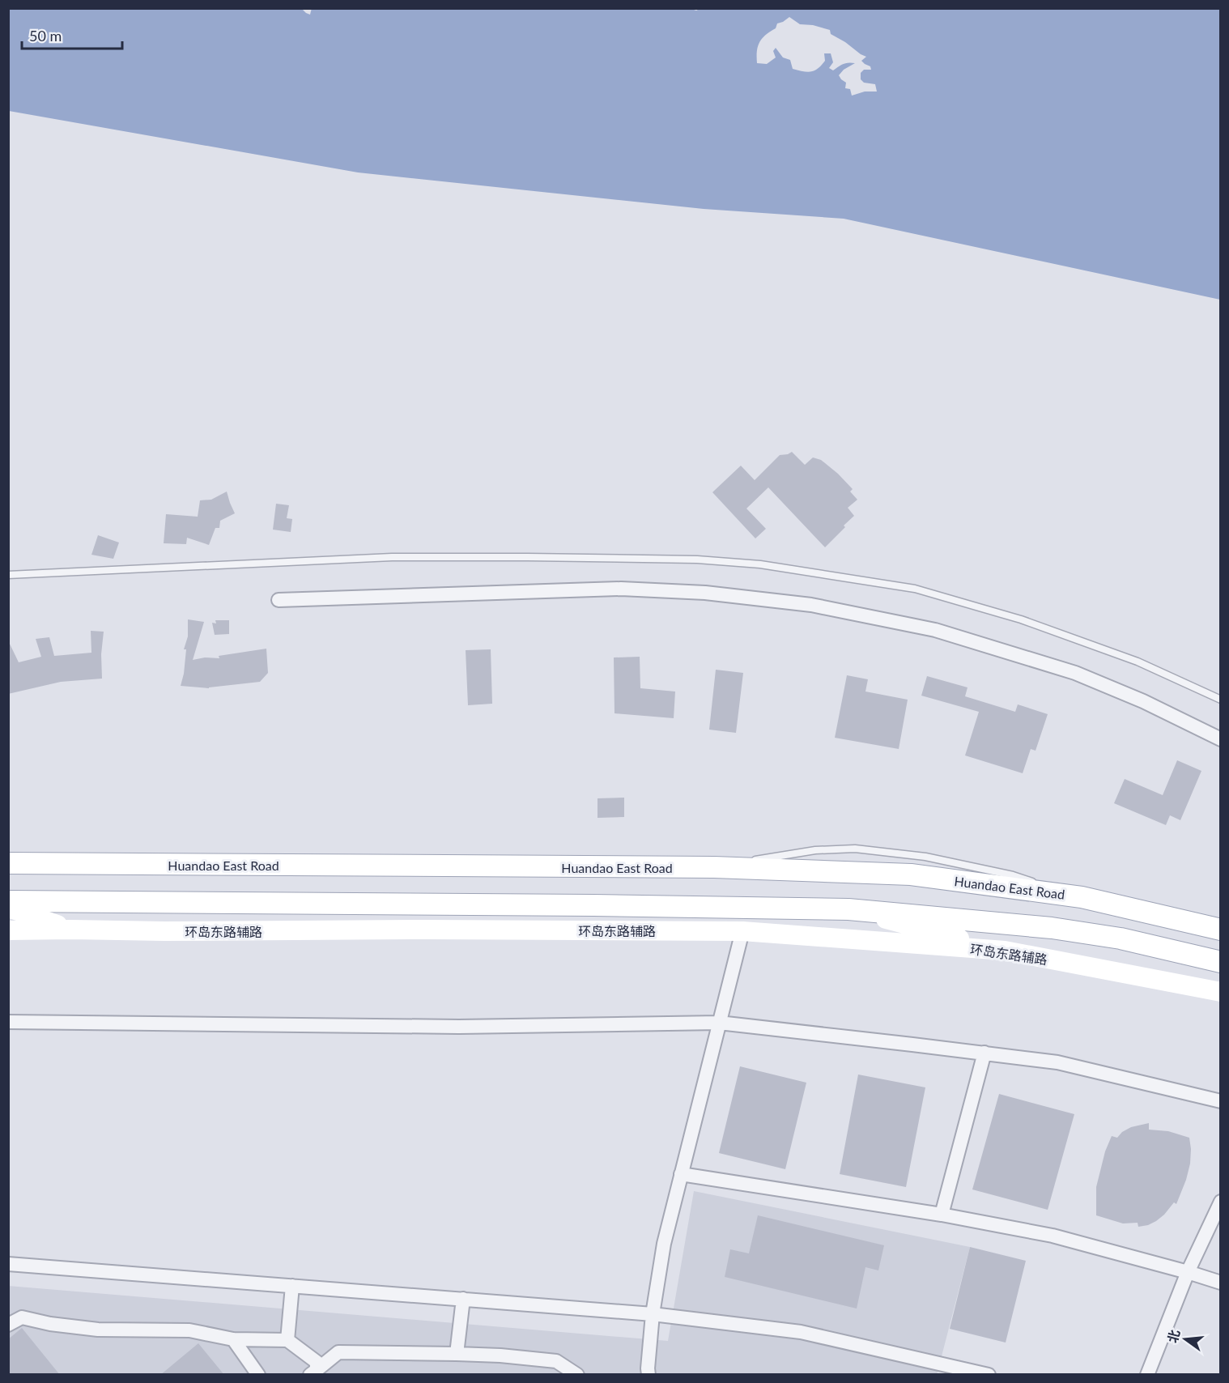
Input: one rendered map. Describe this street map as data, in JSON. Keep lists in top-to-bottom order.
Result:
{
  "streets": {
    "main road": ["Huandao East Road"],
    "street": ["环岛东路辅路"]
  },
  "scale_bar": "50 m",
  "north": "left"
}
